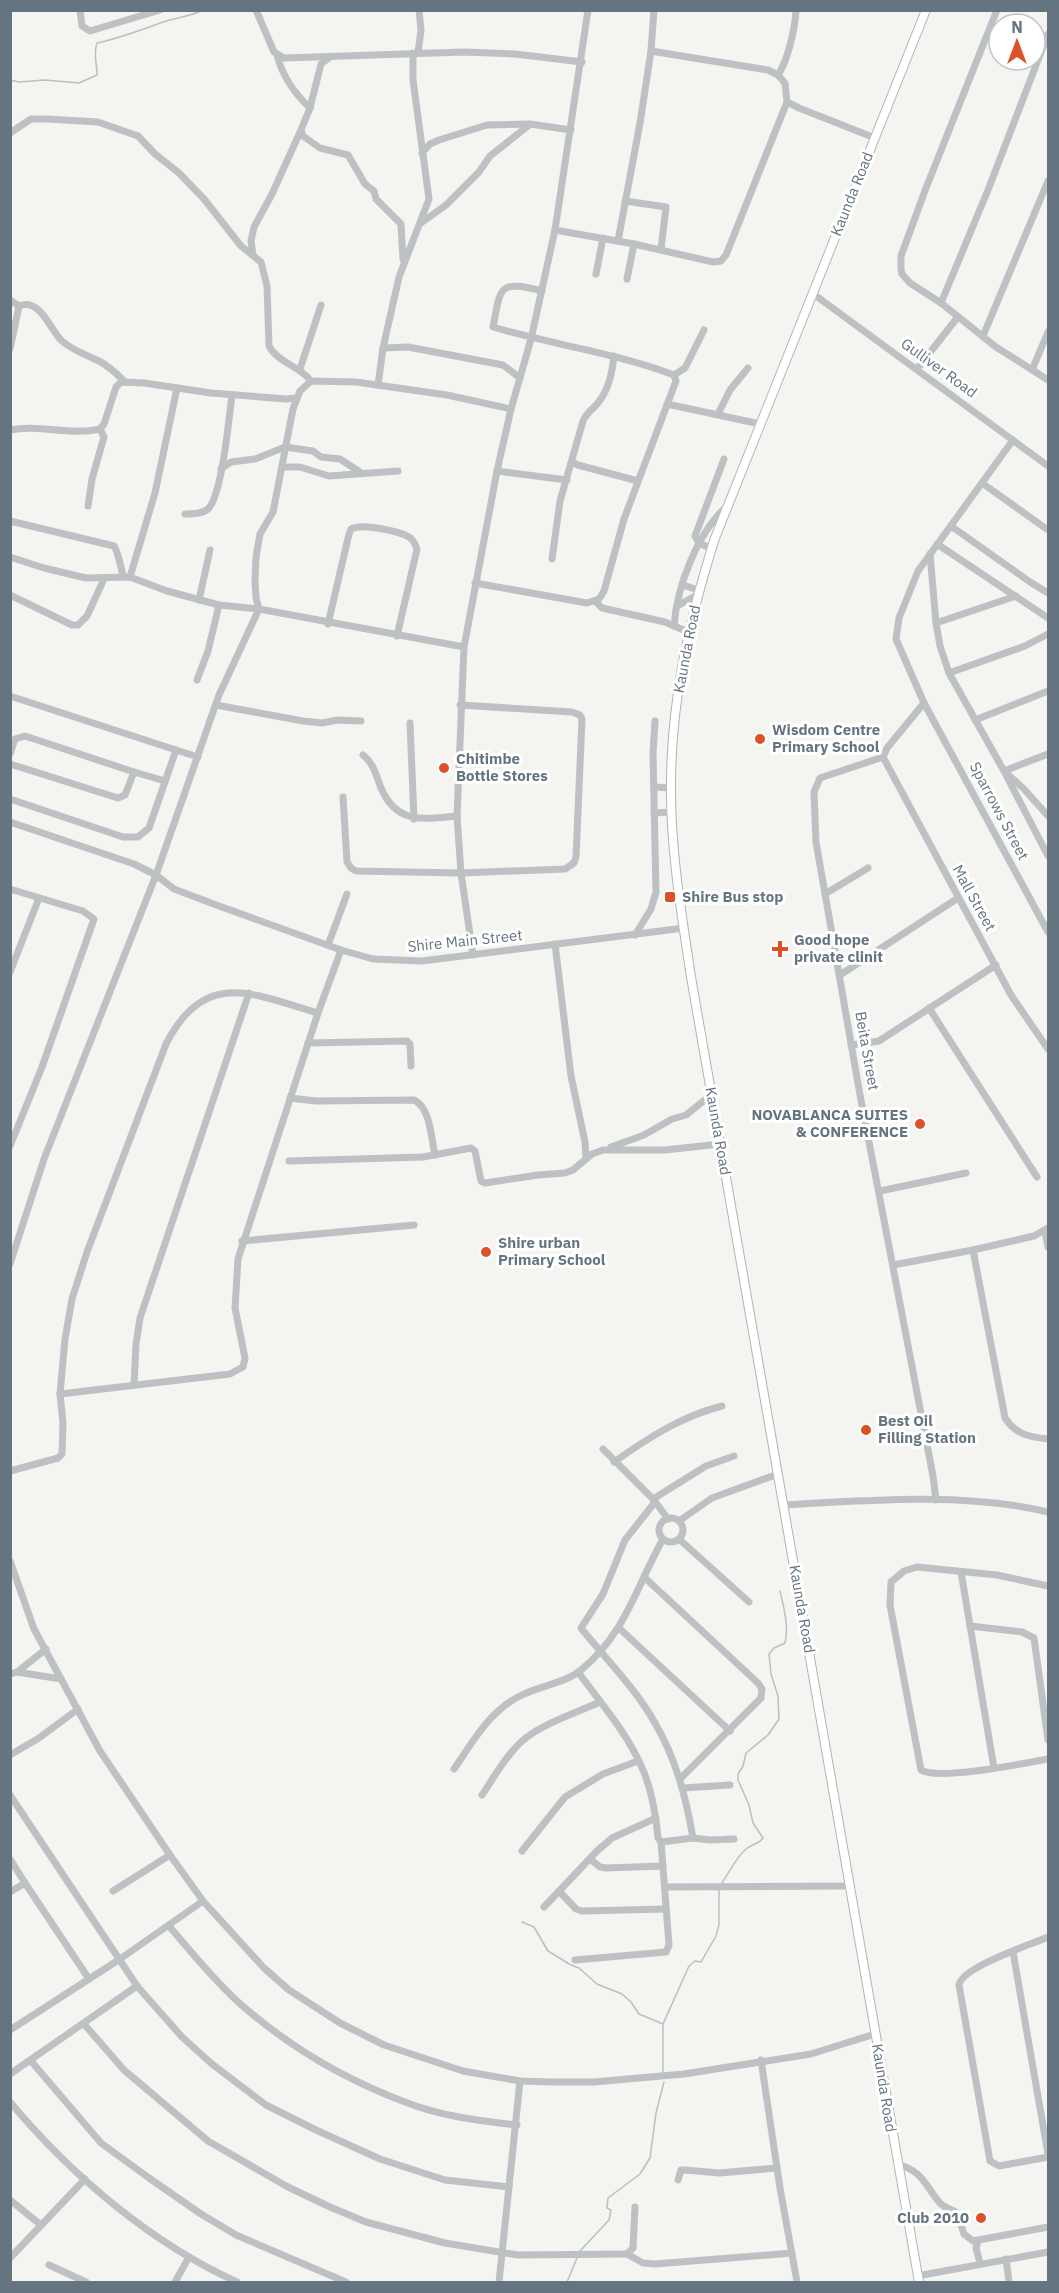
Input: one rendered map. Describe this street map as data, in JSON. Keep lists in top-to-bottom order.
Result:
{
  "streets": {
    "main road": ["Kaunda Road"],
    "street": [
      "Gulliver Road",
      "Sparrows Street",
      "Mall Street",
      "Shire Main Street",
      "Beita Street"
    ]
  },
  "crossings": [
    ["Kaunda Road", "Gulliver Road"],
    ["Kaunda Road", "Shire Main Street"],
    ["Gulliver Road", "Sparrows Street"],
    ["Mall Street", "Beita Street"]
  ],
  "places": {
    "other": [
      "Wisdom Centre Primary School",
      "Chitimbe Bottle Stores",
      "NOVABLANCA SUITES & CONFERENCE",
      "Shire urban Primary School",
      "Best Oil Filling Station",
      "Club 2010"
    ],
    "transit": ["Shire Bus stop"],
    "health": ["Good hope private clinit"]
  },
  "north": "top"
}
